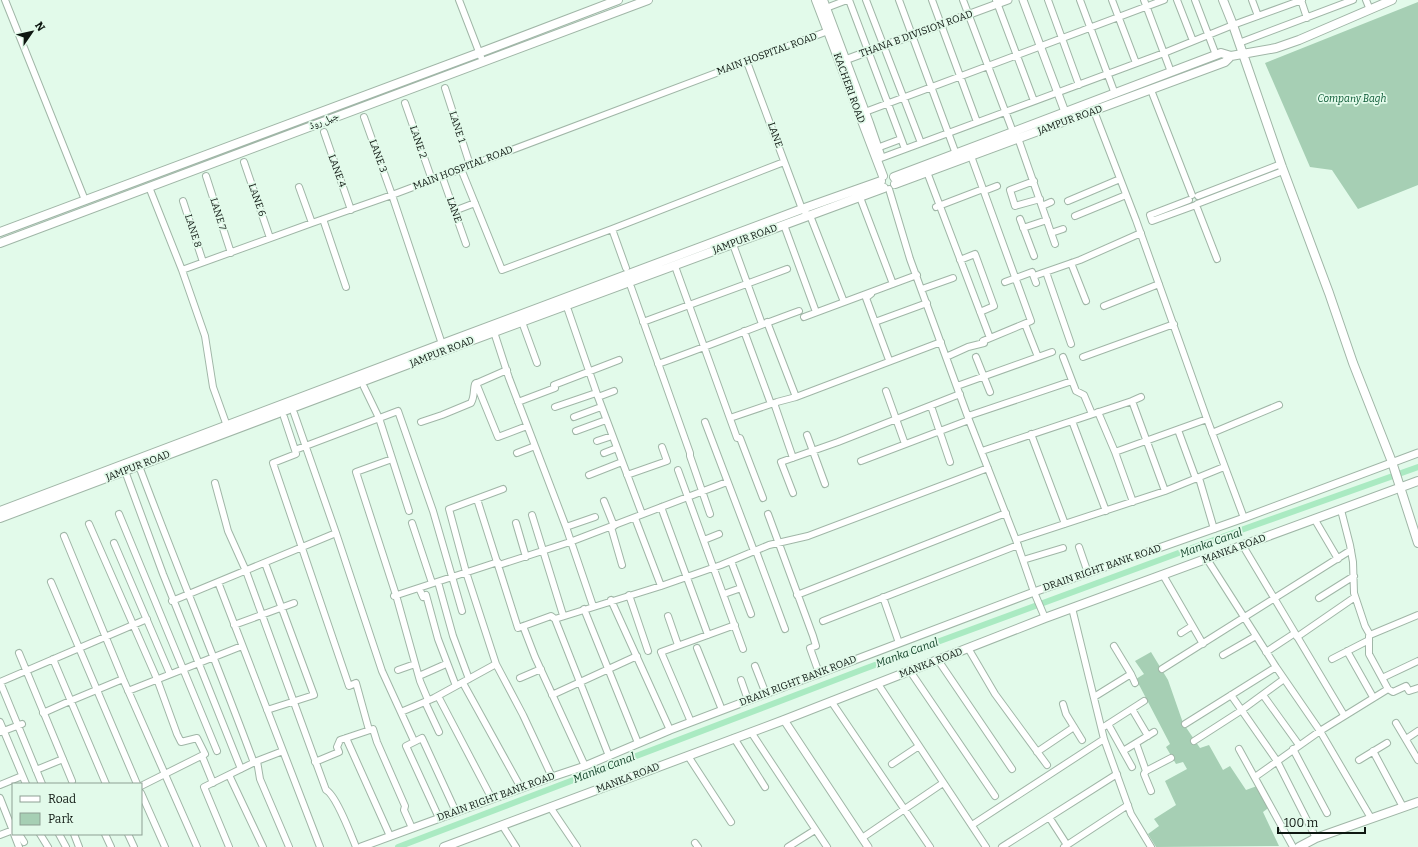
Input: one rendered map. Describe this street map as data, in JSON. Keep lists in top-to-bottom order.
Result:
{
  "streets": {
    "main road": [
      "KACHERI ROAD",
      "JAMPUR ROAD",
      "جیل روڈ",
      "MANKA ROAD"
    ],
    "street": [
      "THANA B DIVISION ROAD",
      "MAIN HOSPITAL ROAD",
      "LANE 1",
      "LANE",
      "LANE 2",
      "LANE 3",
      "LANE 4",
      "LANE 6",
      "LANE 7",
      "LANE 8",
      "DRAIN RIGHT BANK ROAD"
    ]
  },
  "crossings": [
    ["THANA B DIVISION ROAD", "KACHERI ROAD"],
    ["MAIN HOSPITAL ROAD", "KACHERI ROAD"],
    ["MAIN HOSPITAL ROAD", "LANE 1"],
    ["MAIN HOSPITAL ROAD", "LANE"],
    ["MAIN HOSPITAL ROAD", "LANE 2"],
    ["MAIN HOSPITAL ROAD", "LANE 3"],
    ["MAIN HOSPITAL ROAD", "LANE 4"],
    ["MAIN HOSPITAL ROAD", "LANE 6"],
    ["MAIN HOSPITAL ROAD", "LANE 7"],
    ["MAIN HOSPITAL ROAD", "LANE 8"],
    ["KACHERI ROAD", "JAMPUR ROAD"],
    ["JAMPUR ROAD", "LANE"],
    ["JAMPUR ROAD", "LANE 3"]
  ],
  "water": ["Manka Canal"],
  "parks": ["Company Bagh"],
  "legend": ["Road", "Park"],
  "scale_bar": "100 m",
  "north": "top right"
}
